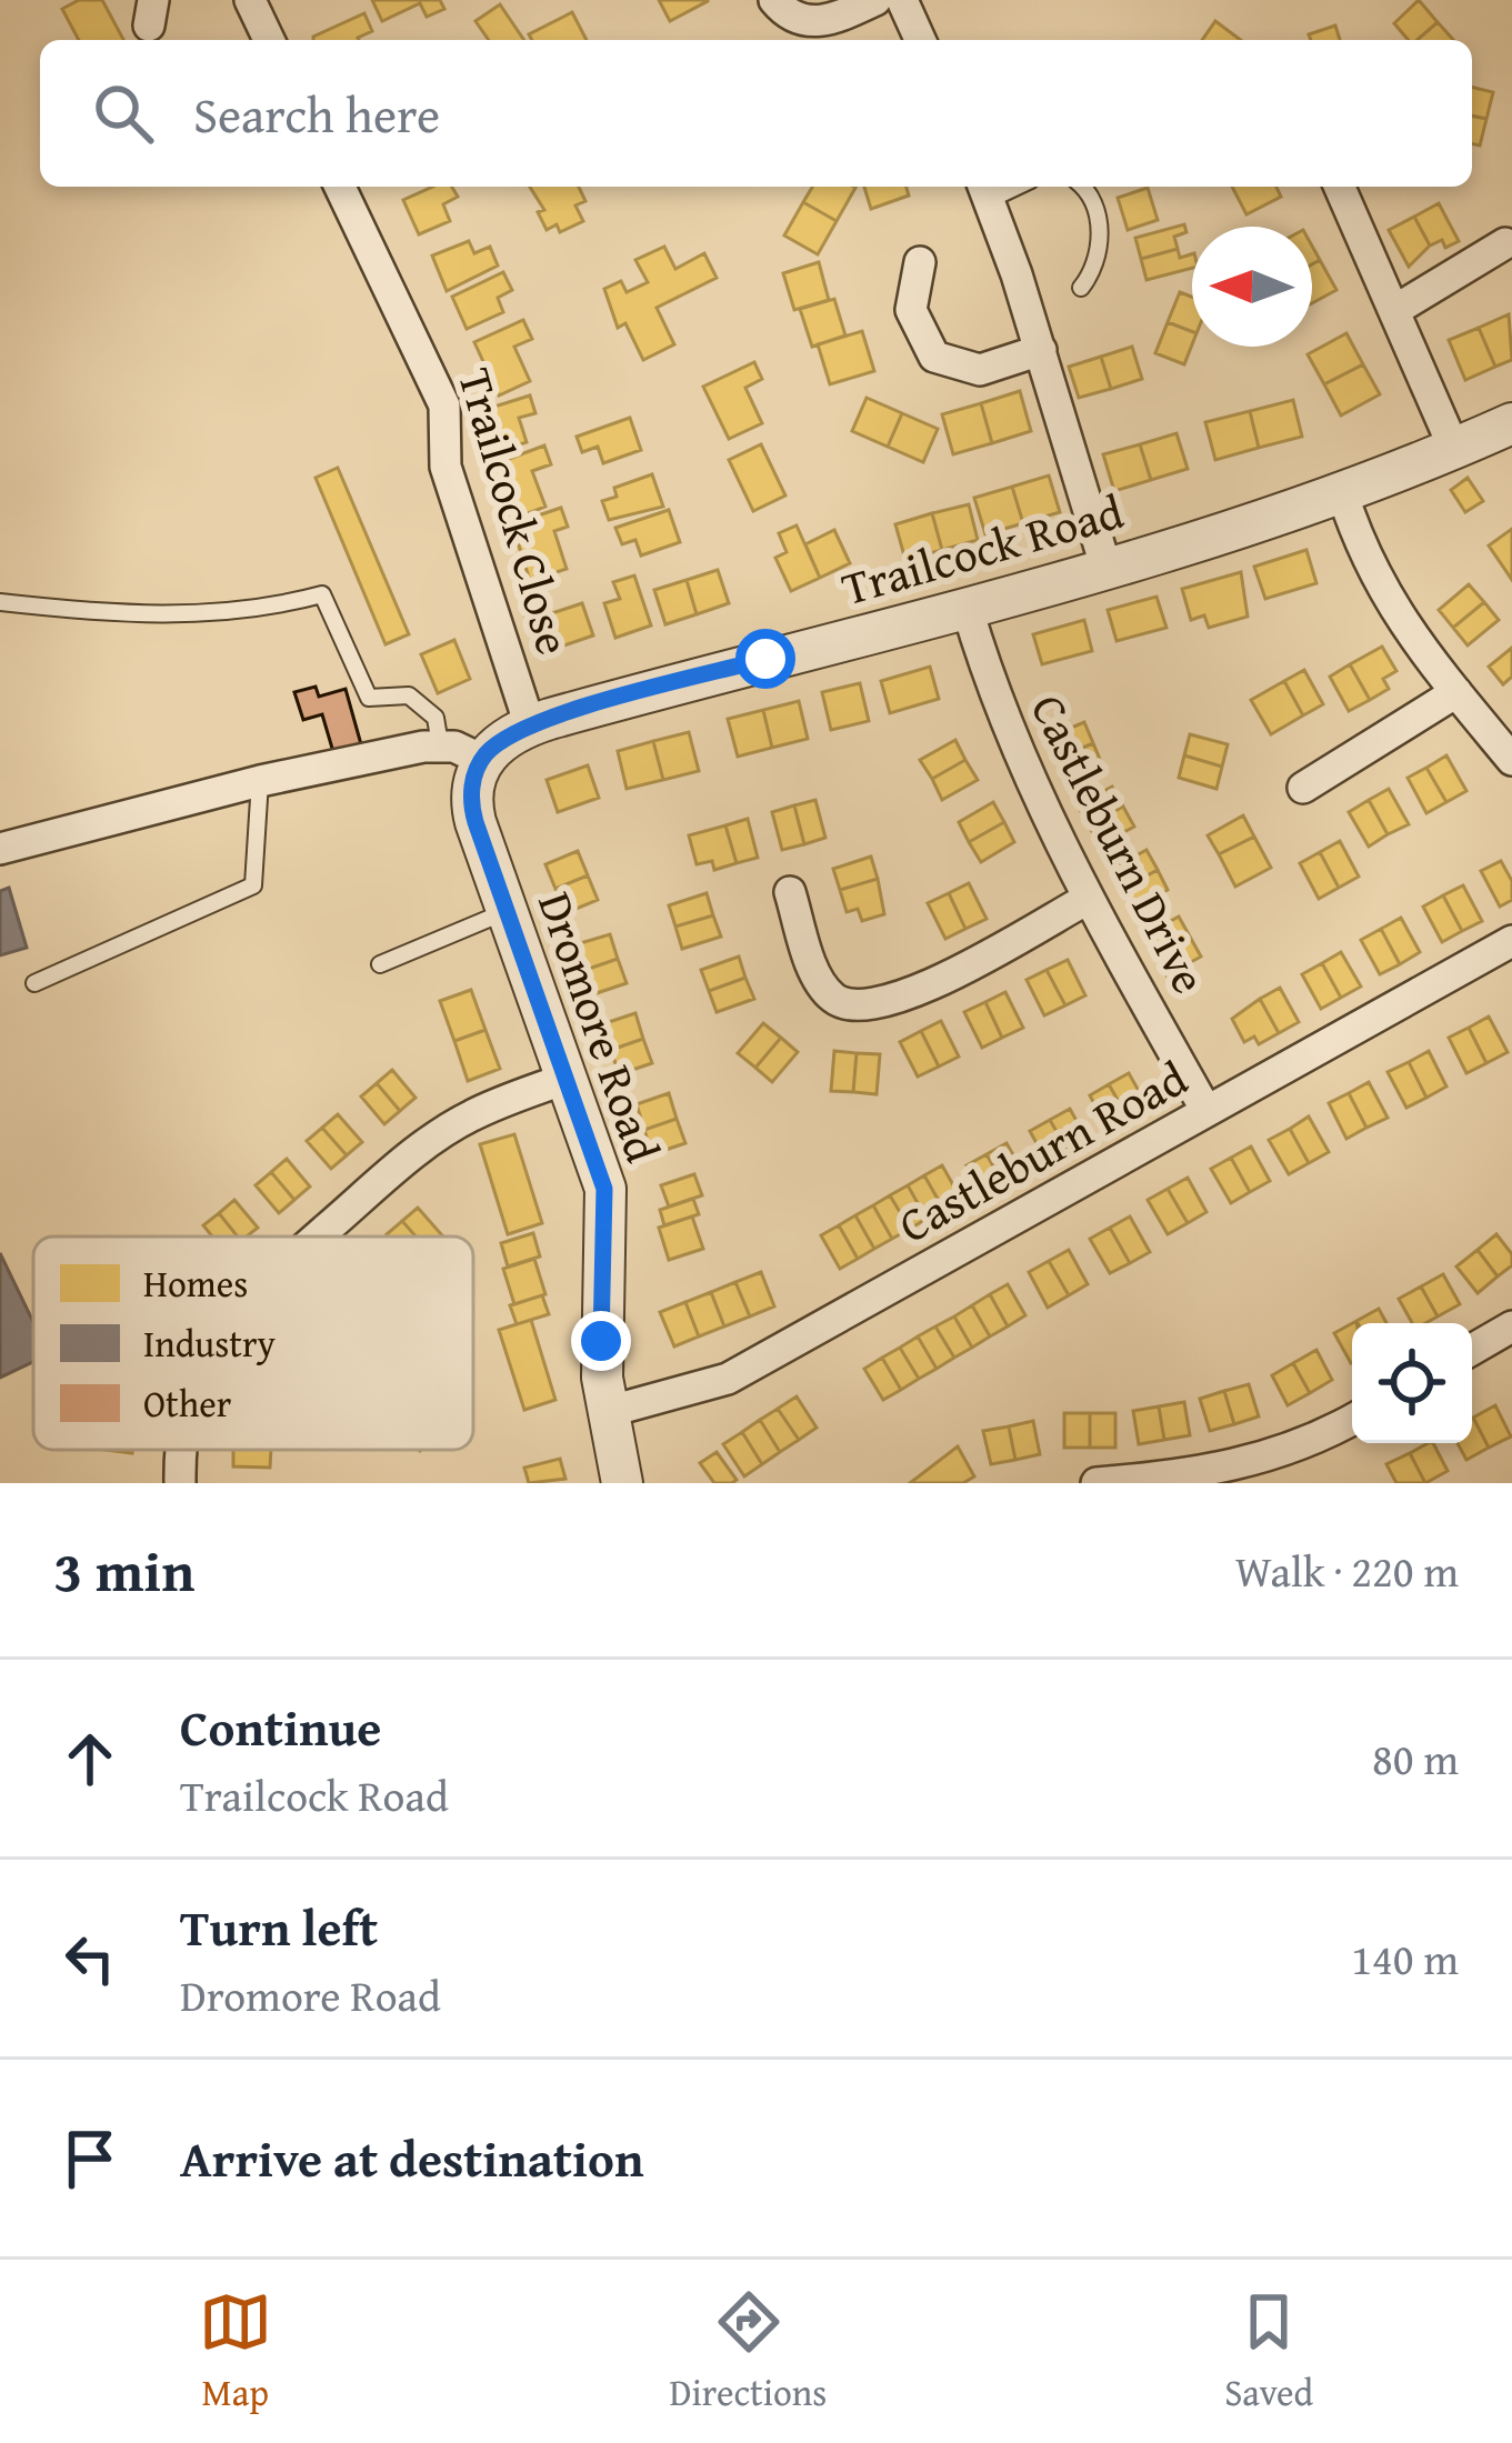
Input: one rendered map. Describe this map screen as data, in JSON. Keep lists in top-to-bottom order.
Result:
{
  "streets": {
    "street": [
      "Trailcock Close",
      "Trailcock Road",
      "Castleburn Drive",
      "Dromore Road",
      "Castleburn Road"
    ]
  },
  "crossings": [
    ["Trailcock Close", "Trailcock Road"],
    ["Trailcock Road", "Castleburn Drive"],
    ["Trailcock Road", "Dromore Road"],
    ["Castleburn Drive", "Castleburn Road"],
    ["Dromore Road", "Castleburn Road"]
  ],
  "legend": ["Homes", "Industry", "Other"],
  "north": "left",
  "page": {
    "search": "Search here",
    "heading": ["3 min", "Walk · 220 m"],
    "list": [
      ["Continue", "Trailcock Road", "80 m"],
      ["Turn left", "Dromore Road", "140 m"],
      "Arrive at destination"
    ],
    "nav": ["Map", "Directions", "Saved"]
  }
}
